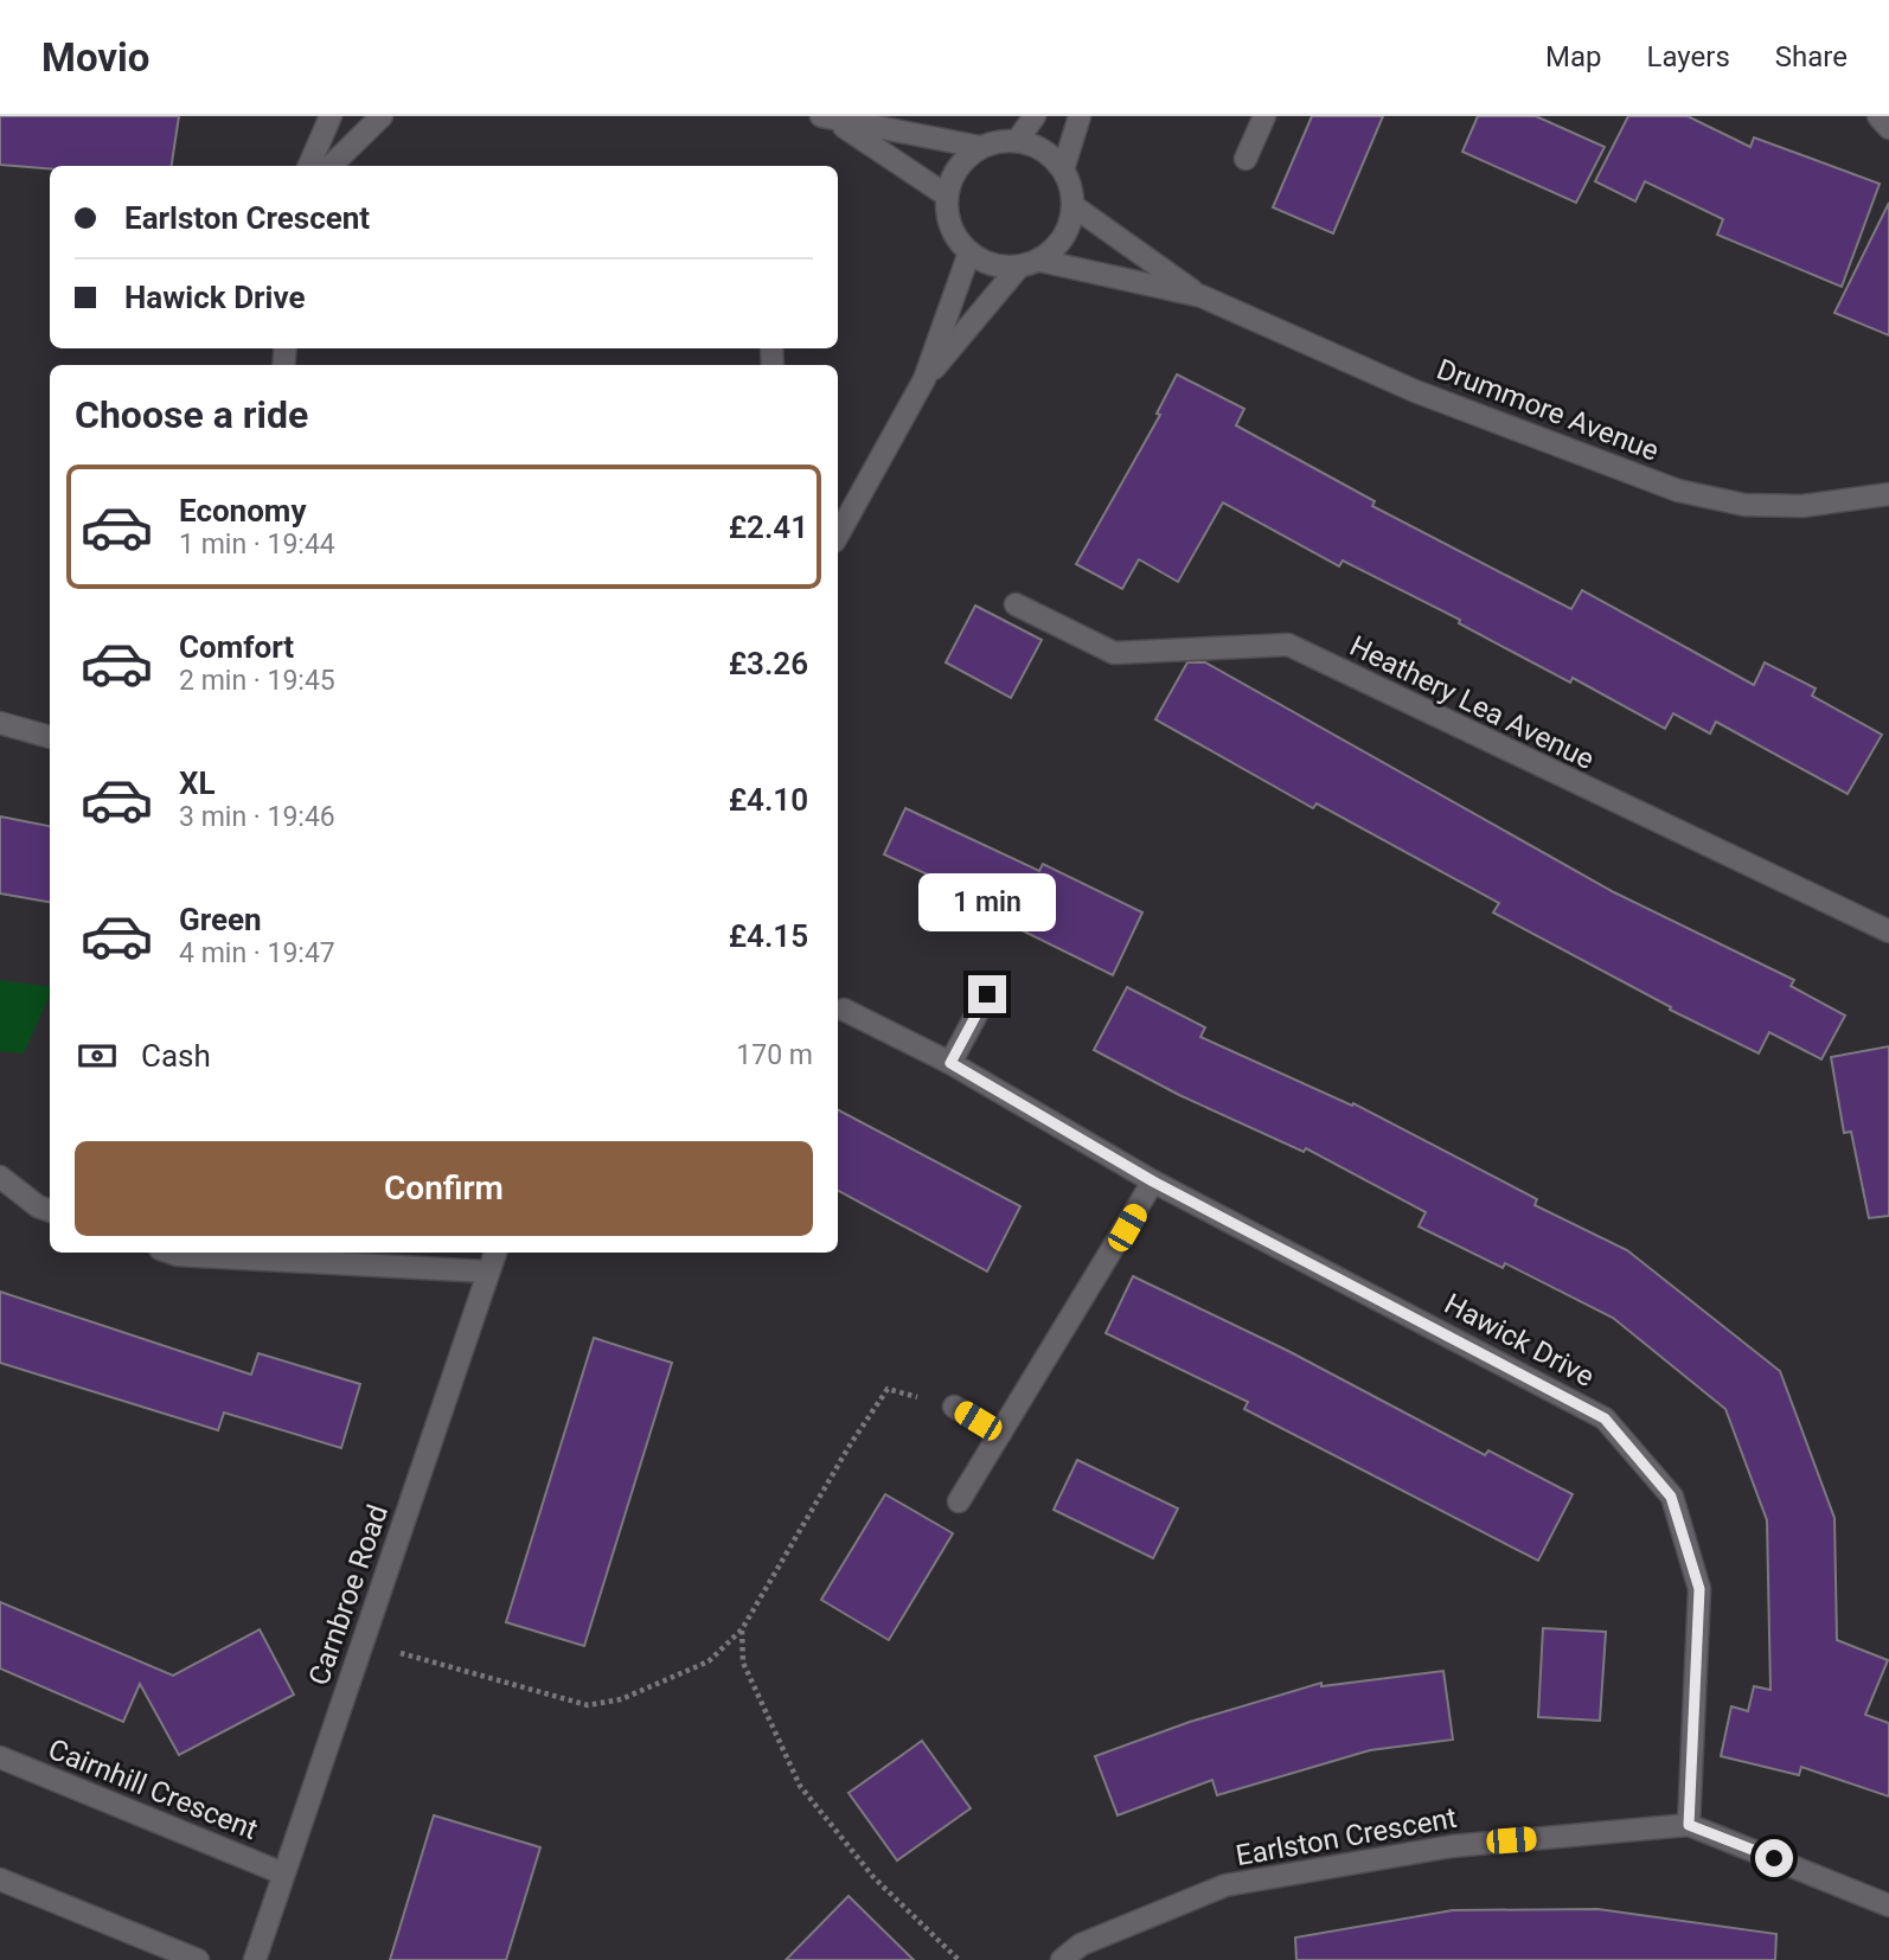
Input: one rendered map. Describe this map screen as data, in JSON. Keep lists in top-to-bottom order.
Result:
{
  "streets": {
    "street": [
      "Drummore Avenue",
      "Heathery Lea Avenue",
      "Hawick Drive",
      "Carnbroe Road",
      "Cairnhill Crescent",
      "Earlston Crescent"
    ]
  },
  "crossings": [
    ["Hawick Drive", "Earlston Crescent"],
    ["Carnbroe Road", "Cairnhill Crescent"]
  ],
  "page": {
    "header": "Movio",
    "nav": ["Map", "Layers", "Share"],
    "banner": ["Earlston Crescent", "Hawick Drive"],
    "heading": "Choose a ride",
    "list": [
      {
        "name": "Economy",
        "note": "1 min · 19:44",
        "value": "£2.41"
      },
      {
        "name": "Comfort",
        "note": "2 min · 19:45",
        "value": "£3.26"
      },
      {
        "name": "XL",
        "note": "3 min · 19:46",
        "value": "£4.10"
      },
      {
        "name": "Green",
        "note": "4 min · 19:47",
        "value": "£4.15"
      }
    ],
    "bubble": "1 min",
    "pay": ["Cash", "170 m"],
    "buttons": "Confirm"
  }
}
